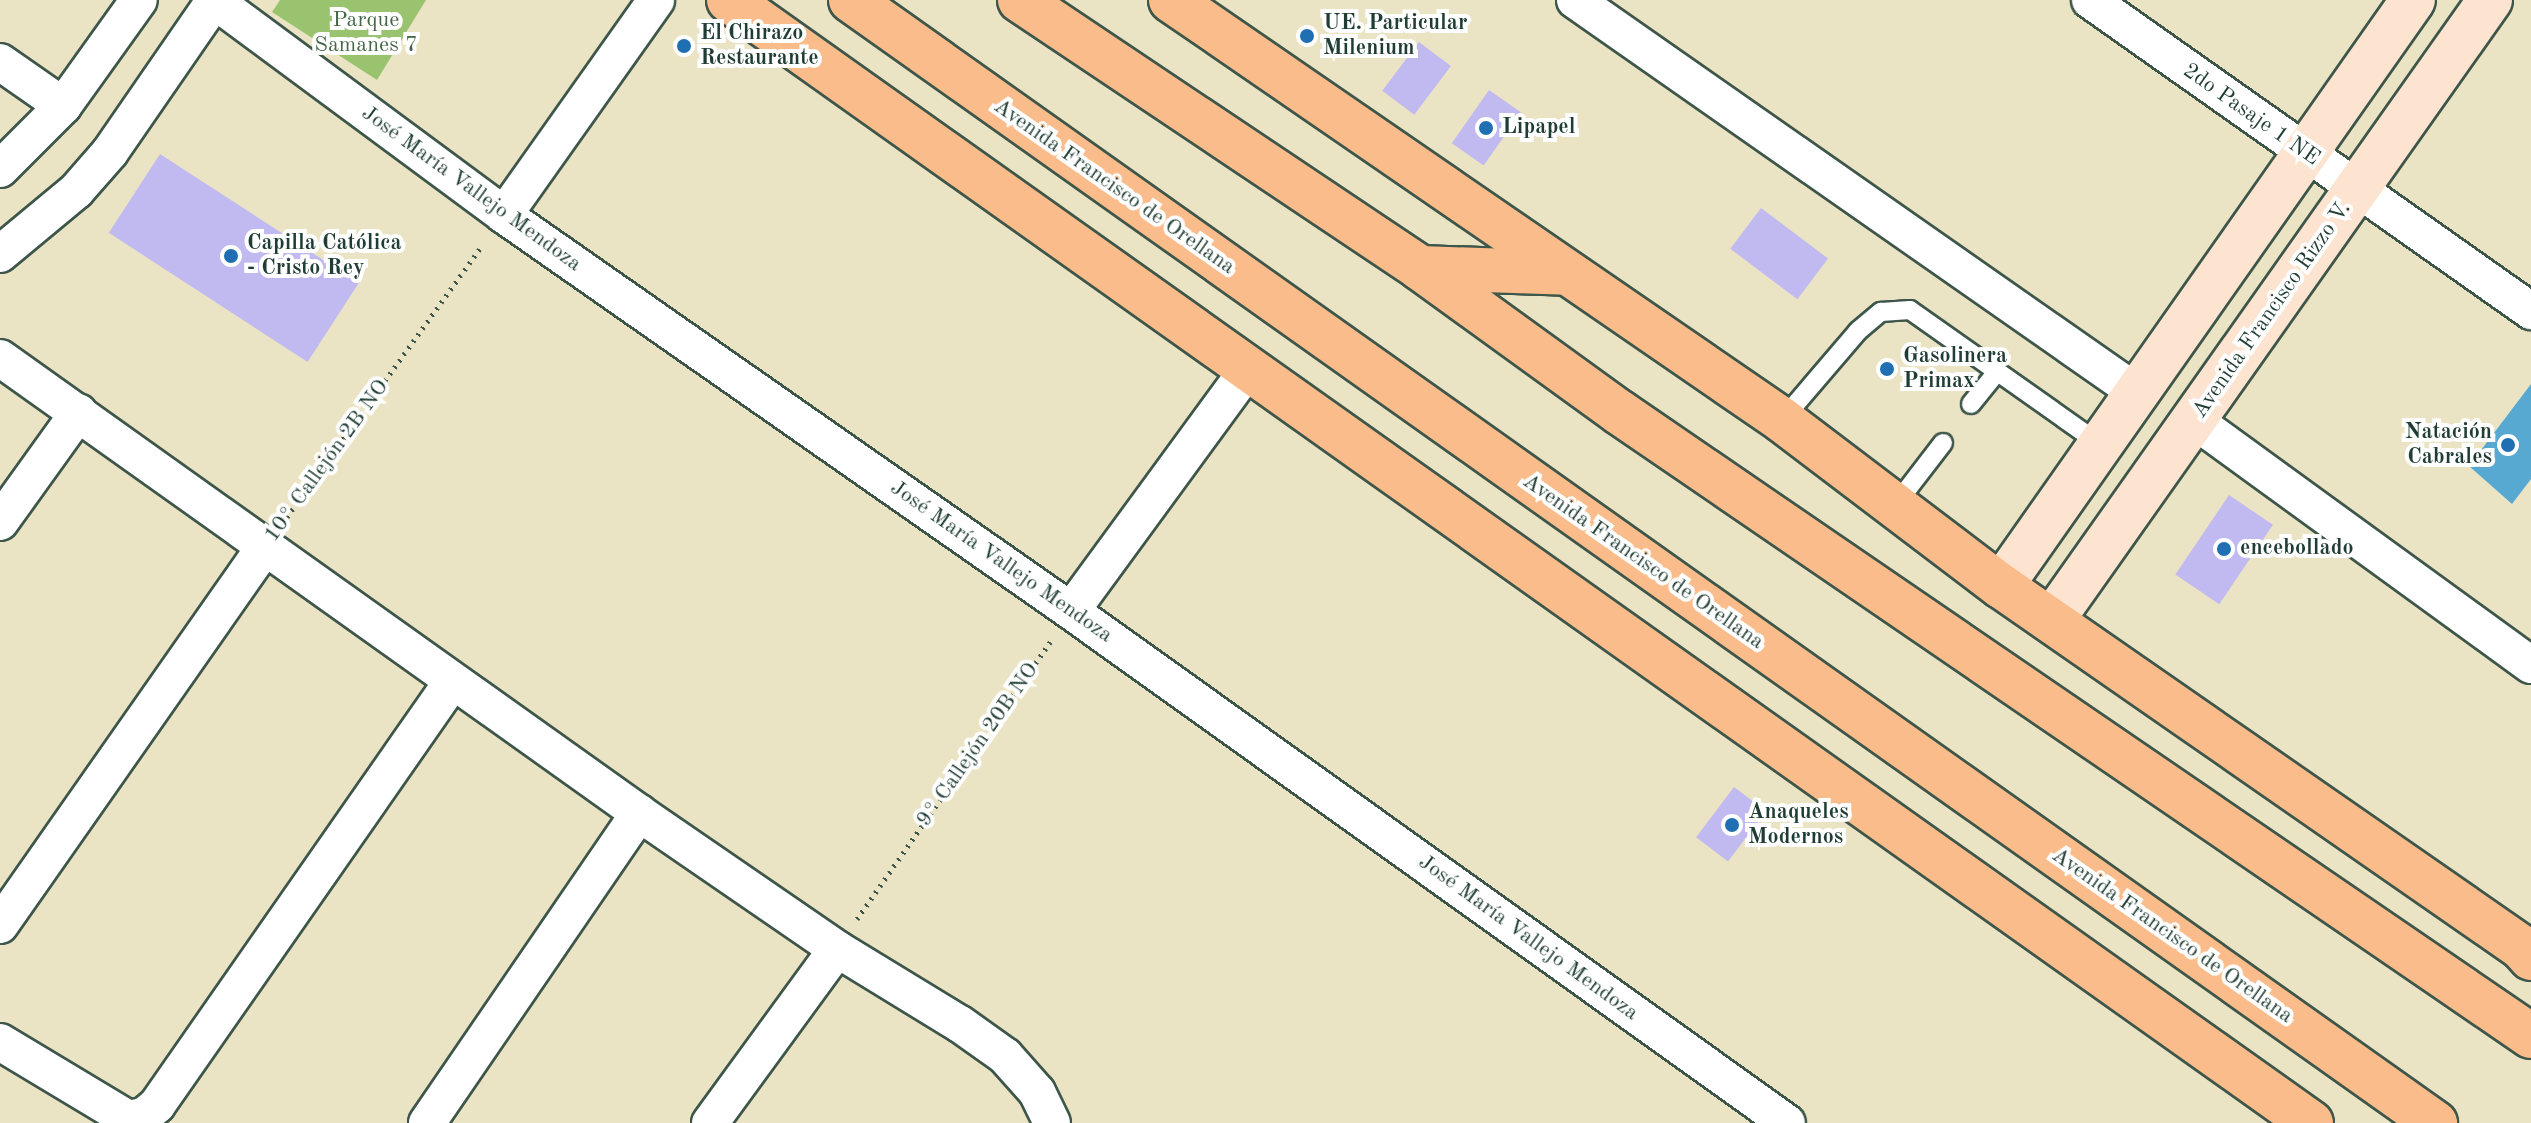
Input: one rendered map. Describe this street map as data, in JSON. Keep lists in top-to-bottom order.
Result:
{
  "streets": {
    "main road": ["Avenida Francisco de Orellana", "Avenida Francisco Rizzo V."],
    "street": ["2do Pasaje 1 NE", "José María Vallejo Mendoza", "10° Callejón 2B NO"],
    "path": ["9° Callejón 20B NO"]
  },
  "crossings": [
    ["2do Pasaje 1 NE", "Avenida Francisco Rizzo V."],
    ["José María Vallejo Mendoza", "10° Callejón 2B NO"],
    ["José María Vallejo Mendoza", "9° Callejón 20B NO"]
  ],
  "parks": ["Parque Samanes 7"],
  "places": [
    "UE. Particular Milenium",
    "El Chirazo Restaurante",
    "Lipapel",
    "Capilla Católica - Cristo Rey",
    "Gasolinera Primax",
    "Natación Cabrales",
    "encebollado",
    "Anaqueles Modernos"
  ]
}
